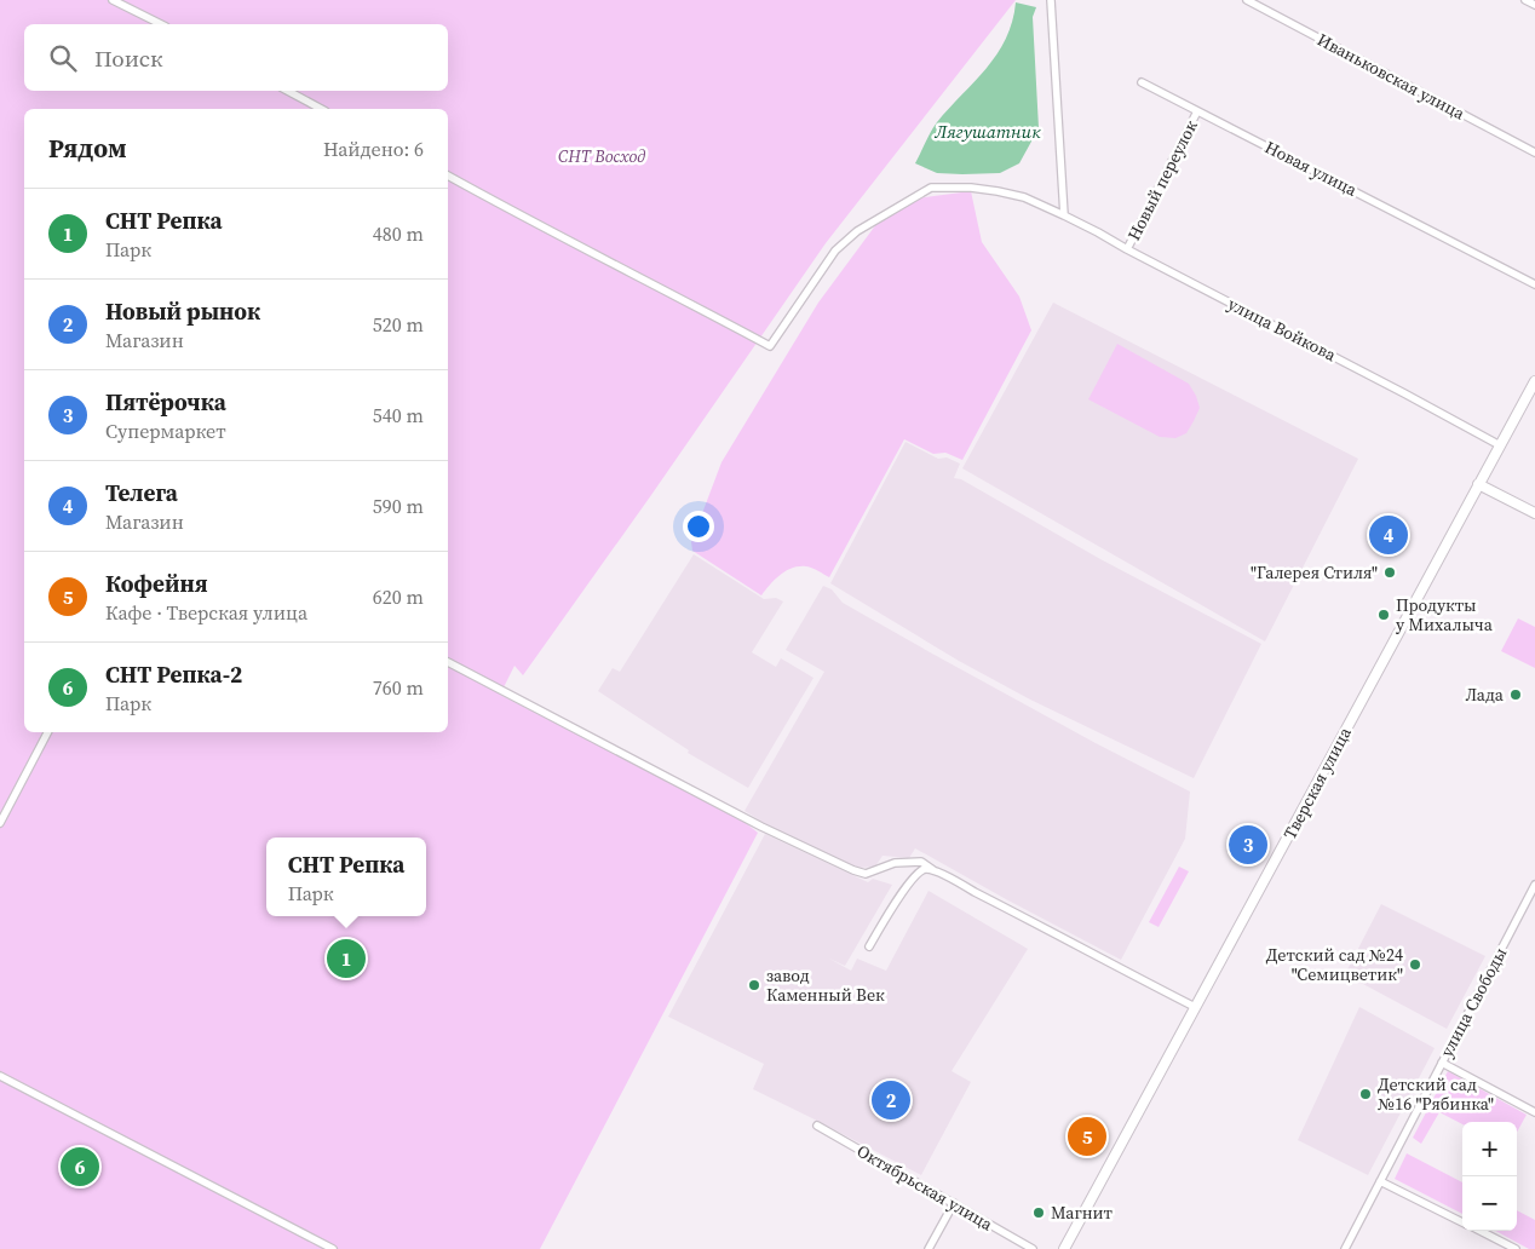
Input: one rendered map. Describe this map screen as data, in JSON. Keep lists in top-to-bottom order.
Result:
{
  "streets": {
    "main road": ["Тверская улица"],
    "street": [
      "Иваньковская улица",
      "Новая улица",
      "Новый переулок",
      "улица Войкова",
      "улица Свободы",
      "Октябрьская улица"
    ]
  },
  "crossings": [
    ["Новая улица", "Новый переулок"],
    ["Новый переулок", "улица Войкова"],
    ["улица Войкова", "Тверская улица"]
  ],
  "water": ["Лягушатник"],
  "parks": ["СНТ Восход"],
  "places": [
    "\"Галерея Стиля\"",
    "Продукты у Михалыча",
    "Лада",
    "Детский сад №24 \"Семицветик\"",
    "завод Каменный Век",
    "Детский сад №16 \"Рябинка\"",
    "Магнит"
  ],
  "page": {
    "search": "Поиск",
    "heading": ["Рядом", "Найдено: 6"],
    "list": [
      {
        "mark": "1",
        "name": "СНТ Репка",
        "note": "Парк",
        "value": "480 m"
      },
      {
        "mark": "2",
        "name": "Новый рынок",
        "note": "Магазин",
        "value": "520 m"
      },
      {
        "mark": "3",
        "name": "Пятёрочка",
        "note": "Супермаркет",
        "value": "540 m"
      },
      {
        "mark": "4",
        "name": "Телега",
        "note": "Магазин",
        "value": "590 m"
      },
      {
        "mark": "5",
        "name": "Кофейня",
        "note": "Кафе · Тверская улица",
        "value": "620 m"
      },
      {
        "mark": "6",
        "name": "СНТ Репка-2",
        "note": "Парк",
        "value": "760 m"
      }
    ],
    "pins": [
      "4",
      "3",
      "1",
      "2",
      "5",
      "6"
    ],
    "popup": ["СНТ Репка", "Парк"],
    "map_buttons": ["+", "−"]
  }
}
